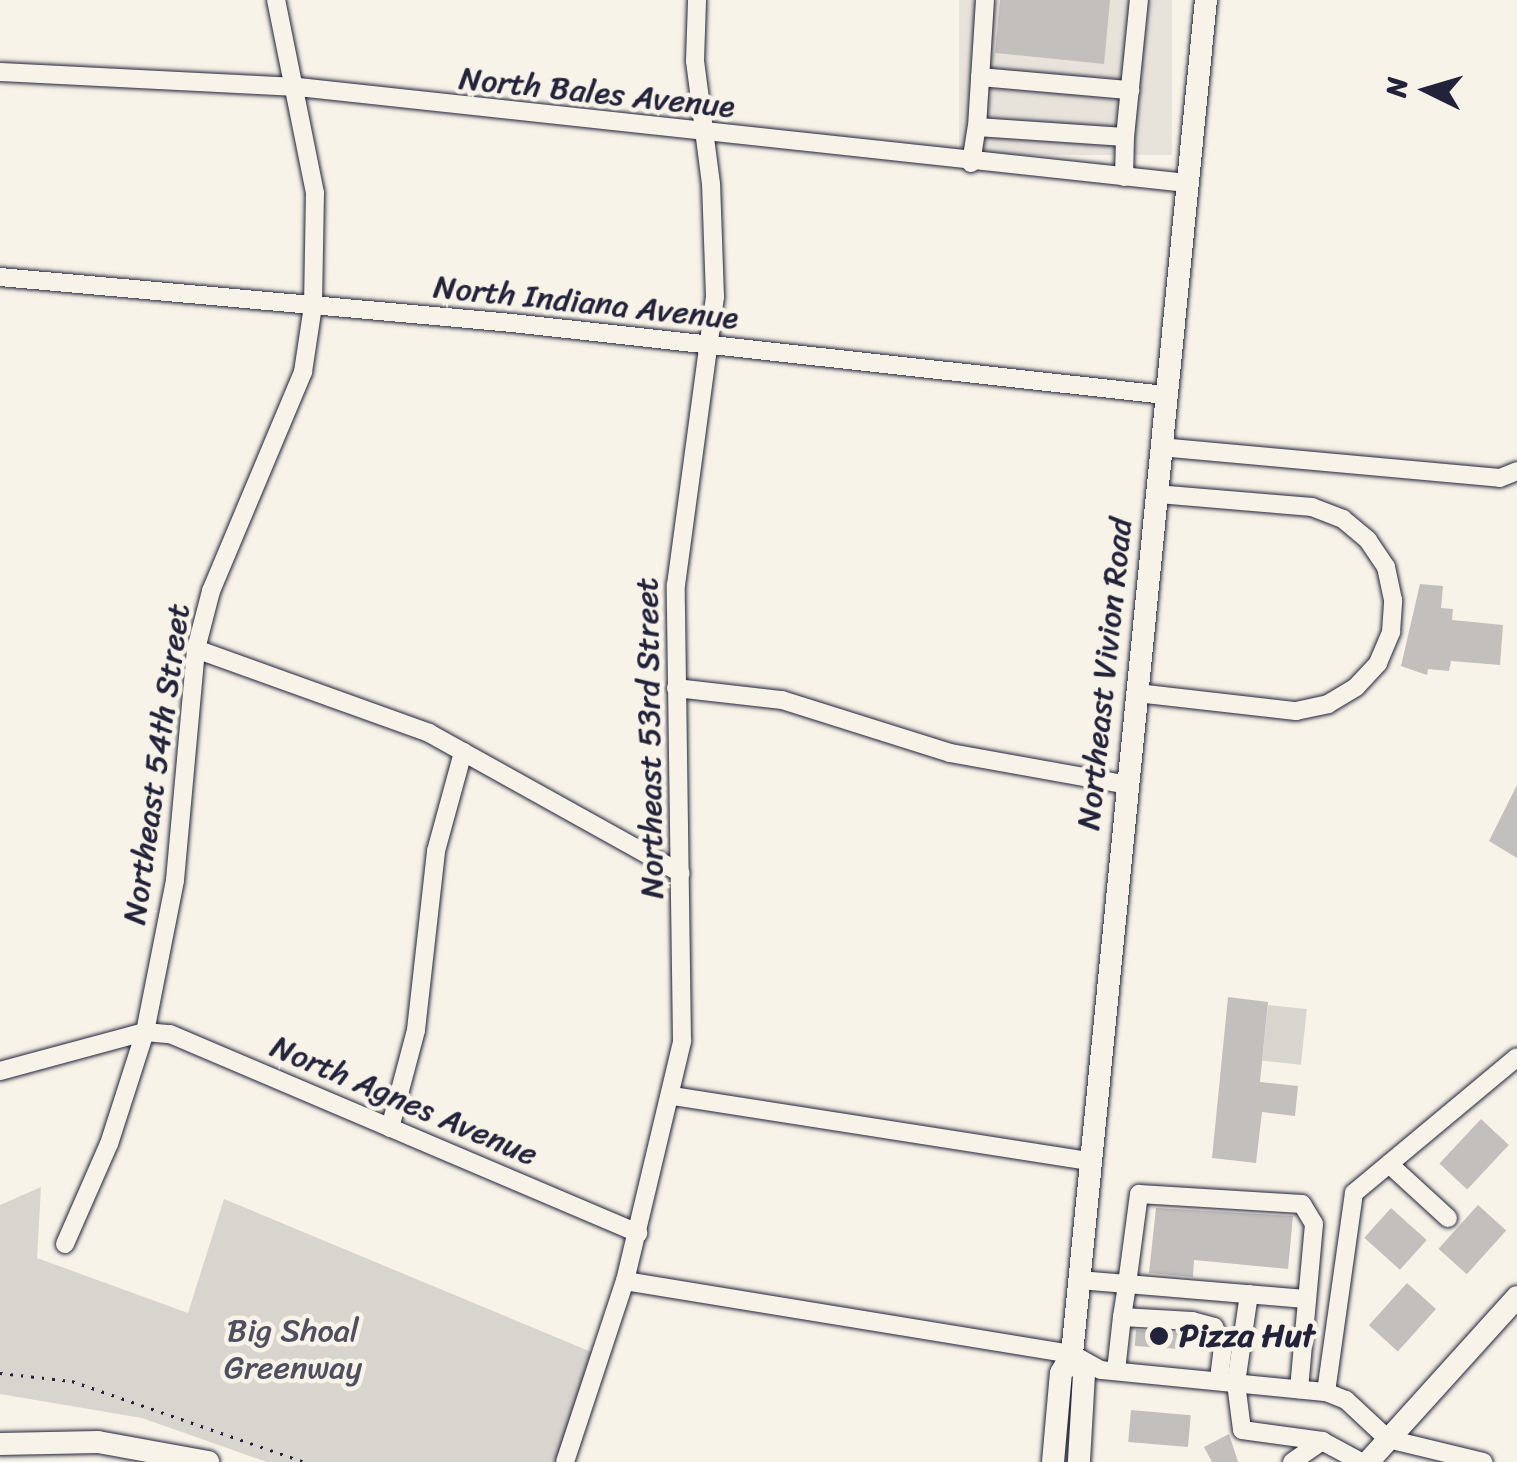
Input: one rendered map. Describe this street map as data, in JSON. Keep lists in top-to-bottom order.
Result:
{
  "streets": {
    "main road": ["Northeast Vivion Road"],
    "street": [
      "North Bales Avenue",
      "North Indiana Avenue",
      "Northeast 53rd Street",
      "Northeast 54th Street",
      "North Agnes Avenue"
    ]
  },
  "crossings": [
    ["North Bales Avenue", "Northeast Vivion Road"],
    ["North Bales Avenue", "Northeast 53rd Street"],
    ["North Bales Avenue", "Northeast 54th Street"],
    ["North Indiana Avenue", "Northeast Vivion Road"],
    ["North Indiana Avenue", "Northeast 53rd Street"],
    ["North Indiana Avenue", "Northeast 54th Street"],
    ["Northeast 53rd Street", "North Agnes Avenue"],
    ["Northeast 54th Street", "North Agnes Avenue"]
  ],
  "parks": ["Big Shoal Greenway"],
  "places": ["Pizza Hut"],
  "north": "left"
}
